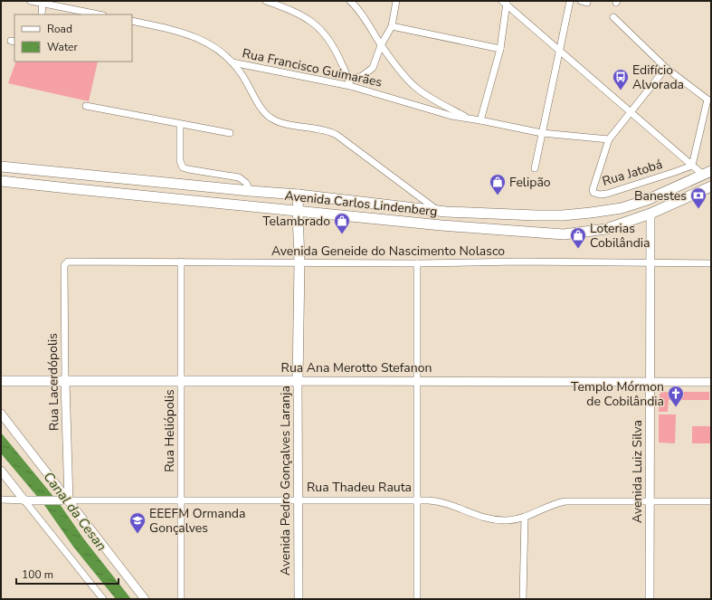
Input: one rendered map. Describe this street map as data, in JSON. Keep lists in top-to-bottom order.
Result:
{
  "streets": {
    "main road": ["Avenida Carlos Lindenberg", "Rua Ana Merotto Stefanon", "Avenida Pedro Gonçalves Laranja"],
    "street": [
      "Rua Francisco Guimarães",
      "Rua Jatobá",
      "Avenida Geneide do Nascimento Nolasco",
      "Rua Lacerdópolis",
      "Rua Heliópolis",
      "Avenida Luiz Silva",
      "Rua Thadeu Rauta"
    ]
  },
  "crossings": [
    ["Rua Francisco Guimarães", "Rua Jatobá"],
    ["Avenida Carlos Lindenberg", "Avenida Luiz Silva"],
    ["Avenida Carlos Lindenberg", "Avenida Pedro Gonçalves Laranja"],
    ["Avenida Geneide do Nascimento Nolasco", "Rua Lacerdópolis"],
    ["Avenida Geneide do Nascimento Nolasco", "Rua Heliópolis"],
    ["Avenida Geneide do Nascimento Nolasco", "Avenida Luiz Silva"],
    ["Avenida Geneide do Nascimento Nolasco", "Avenida Pedro Gonçalves Laranja"],
    ["Rua Ana Merotto Stefanon", "Rua Lacerdópolis"],
    ["Rua Ana Merotto Stefanon", "Rua Heliópolis"],
    ["Rua Ana Merotto Stefanon", "Avenida Luiz Silva"],
    ["Rua Ana Merotto Stefanon", "Avenida Pedro Gonçalves Laranja"],
    ["Rua Lacerdópolis", "Rua Thadeu Rauta"],
    ["Rua Heliópolis", "Rua Thadeu Rauta"],
    ["Avenida Luiz Silva", "Rua Thadeu Rauta"],
    ["Avenida Pedro Gonçalves Laranja", "Rua Thadeu Rauta"]
  ],
  "water": ["Canal da Cesan"],
  "places": {
    "bus stop": ["Edifício Alvorada"],
    "shop": ["Felipão", "Telambrado", "Loterias Cobilândia"],
    "bank": ["Banestes"],
    "church": ["Templo Mórmon de Cobilândia"],
    "school or university": ["EEEFM Ormanda Gonçalves"]
  },
  "legend": ["Road", "Water"],
  "scale_bar": "100 m"
}
